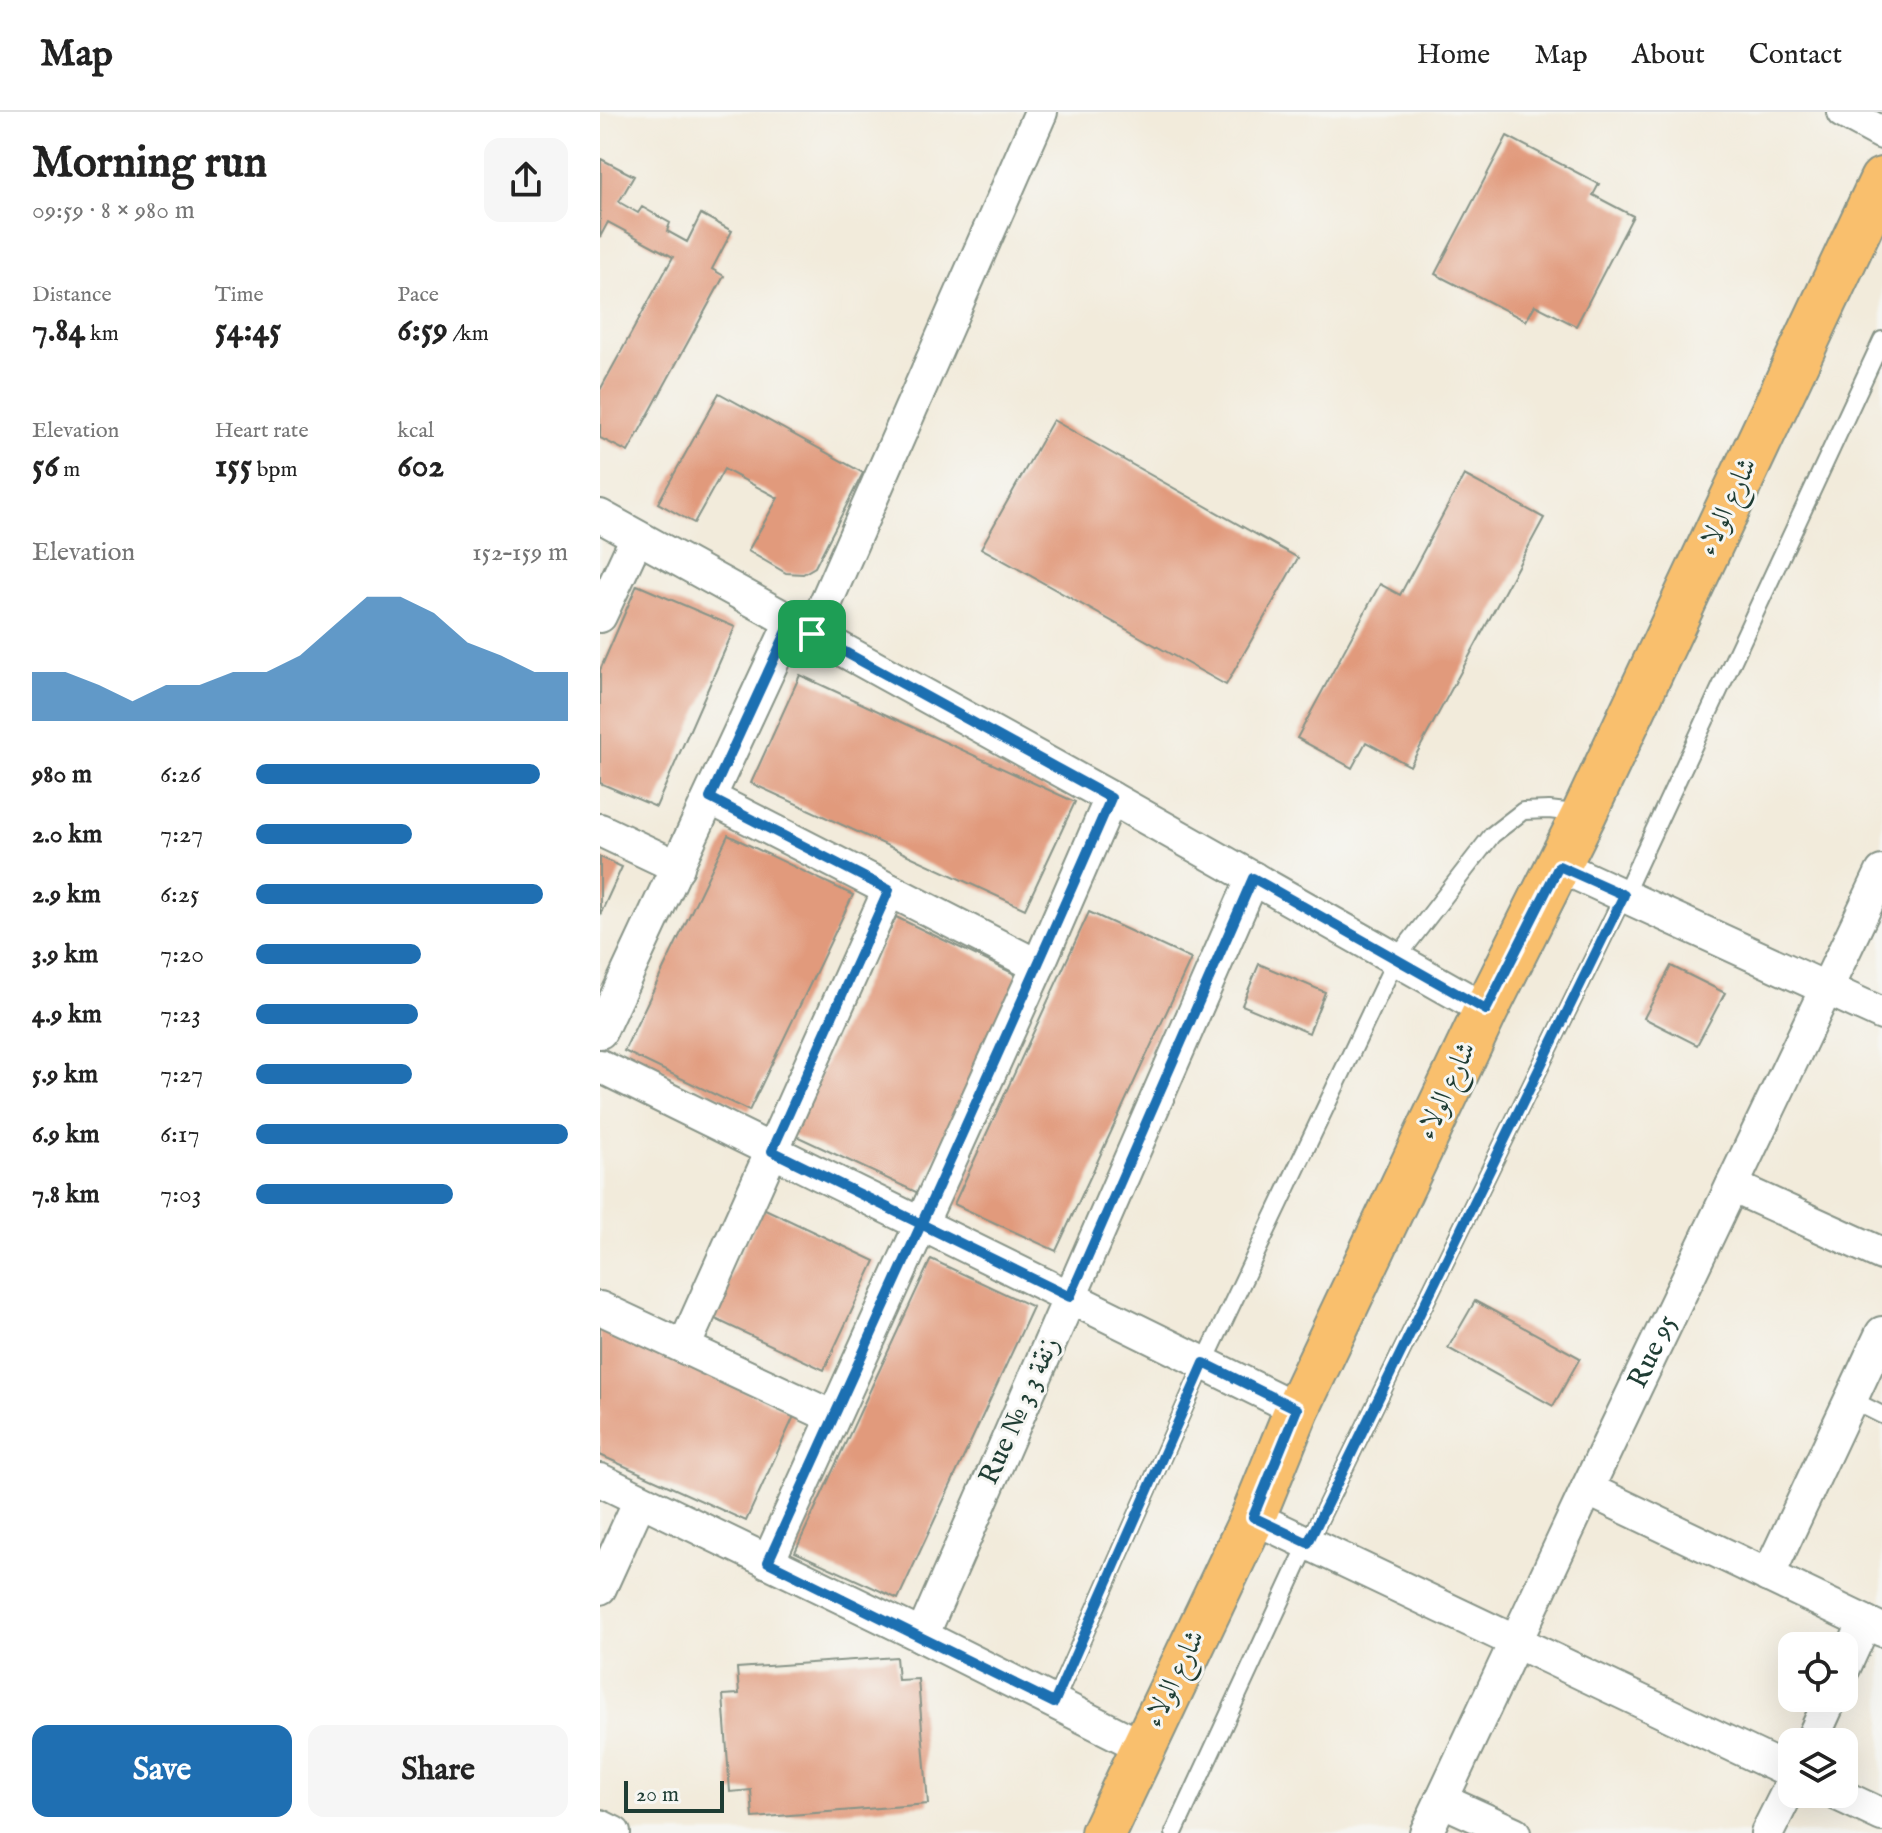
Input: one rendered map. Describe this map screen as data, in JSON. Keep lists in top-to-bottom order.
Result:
{
  "streets": {
    "main road": ["شارع الولاء"],
    "street": ["Rue 95", "Rue № 3 زنقة 3"]
  },
  "scale_bar": "20 m",
  "page": {
    "header": "Map",
    "nav": [
      "Home",
      "Map",
      "About",
      "Contact"
    ],
    "heading": ["Morning run", "09:59 · 8 × 980 m"],
    "stats": [
      ["Distance", "7.84 km"],
      ["Time", "54:45"],
      ["Pace", "6:59 /km"],
      ["Elevation", "56 m"],
      ["Heart rate", "155 bpm"],
      ["kcal", "602"]
    ],
    "chart": ["Elevation", "152–159 m"],
    "list": [
      {
        "name": "980 m",
        "note": "6:26"
      },
      {
        "name": "2.0 km",
        "note": "7:27"
      },
      {
        "name": "2.9 km",
        "note": "6:25"
      },
      {
        "name": "3.9 km",
        "note": "7:20"
      },
      {
        "name": "4.9 km",
        "note": "7:23"
      },
      {
        "name": "5.9 km",
        "note": "7:27"
      },
      {
        "name": "6.9 km",
        "note": "6:17"
      },
      {
        "name": "7.8 km",
        "note": "7:03"
      }
    ],
    "buttons": ["Save", "Share"],
    "scale": "20 m"
  }
}
